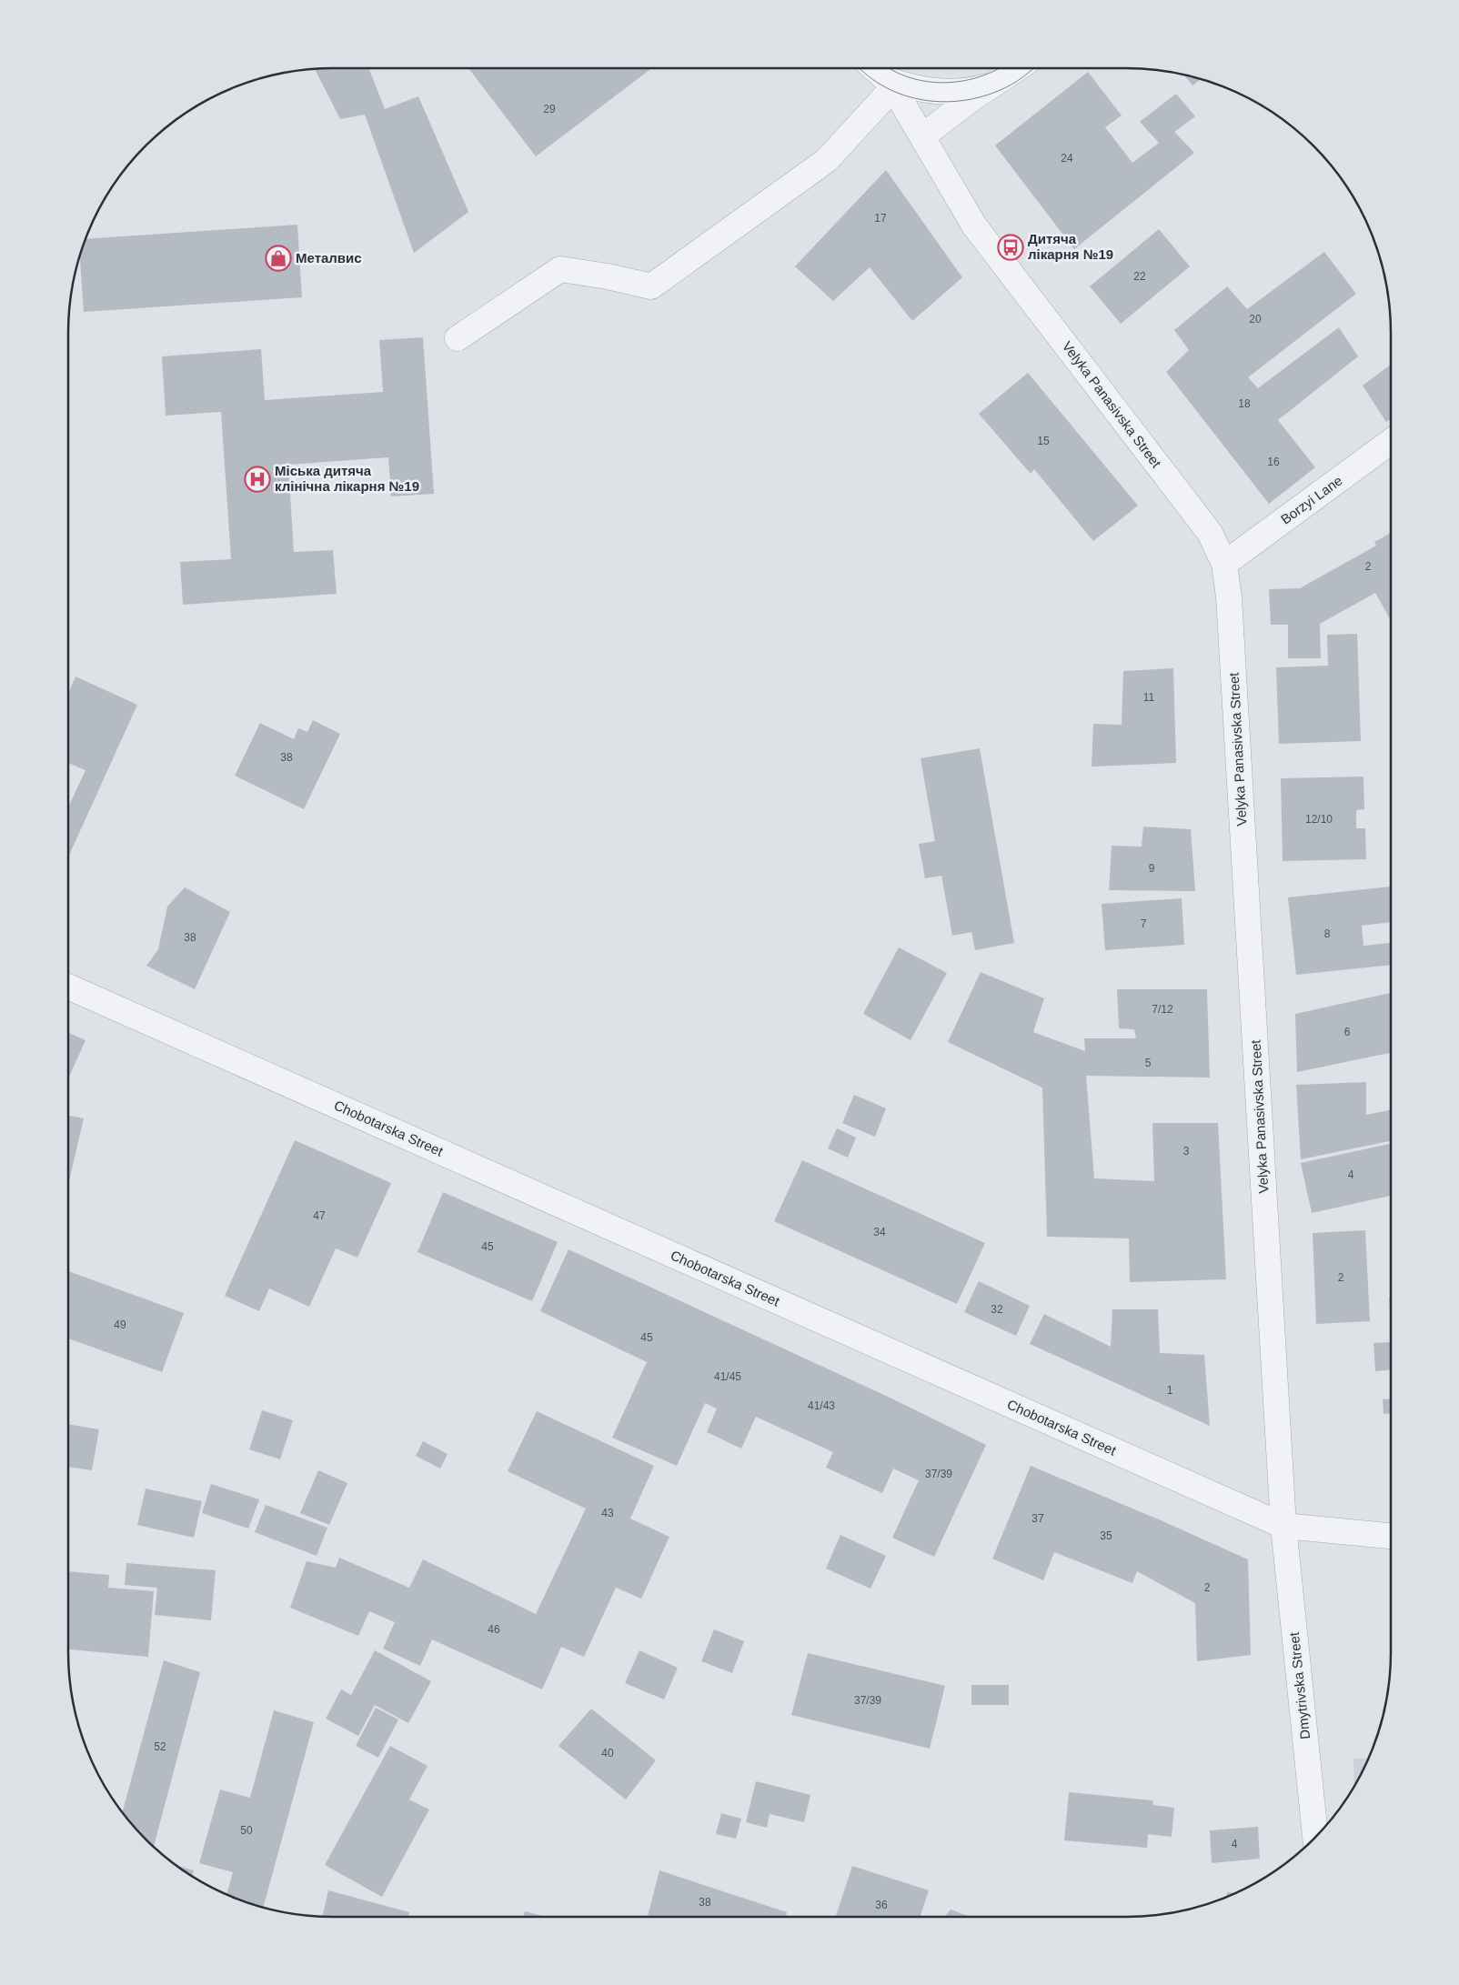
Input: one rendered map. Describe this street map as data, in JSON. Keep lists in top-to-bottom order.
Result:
{
  "streets": {
    "street": [
      "Velyka Panasivska Street",
      "Borzyi Lane",
      "Chobotarska Street",
      "Dmytrivska Street"
    ]
  },
  "crossings": [
    ["Velyka Panasivska Street", "Borzyi Lane"],
    ["Velyka Panasivska Street", "Chobotarska Street"],
    ["Velyka Panasivska Street", "Dmytrivska Street"],
    ["Chobotarska Street", "Dmytrivska Street"]
  ],
  "places": {
    "bus stop": ["Дитяча лікарня №19"],
    "shop": ["Металвис"],
    "hospital": ["Міська дитяча клінічна лікарня №19"]
  },
  "house_numbers": [
    "29",
    "24",
    "17",
    "22",
    "20",
    "18",
    "15",
    "16",
    "2",
    "11",
    "38",
    "12/10",
    "9",
    "7",
    "8",
    "38",
    "7/12",
    "6",
    "5",
    "3",
    "4",
    "47",
    "34",
    "45",
    "2",
    "32",
    "49",
    "45",
    "41/45",
    "1",
    "41/43",
    "37/39",
    "43",
    "37",
    "35",
    "2",
    "46",
    "37/39",
    "52",
    "40",
    "50",
    "4",
    "38",
    "36"
  ]
}
